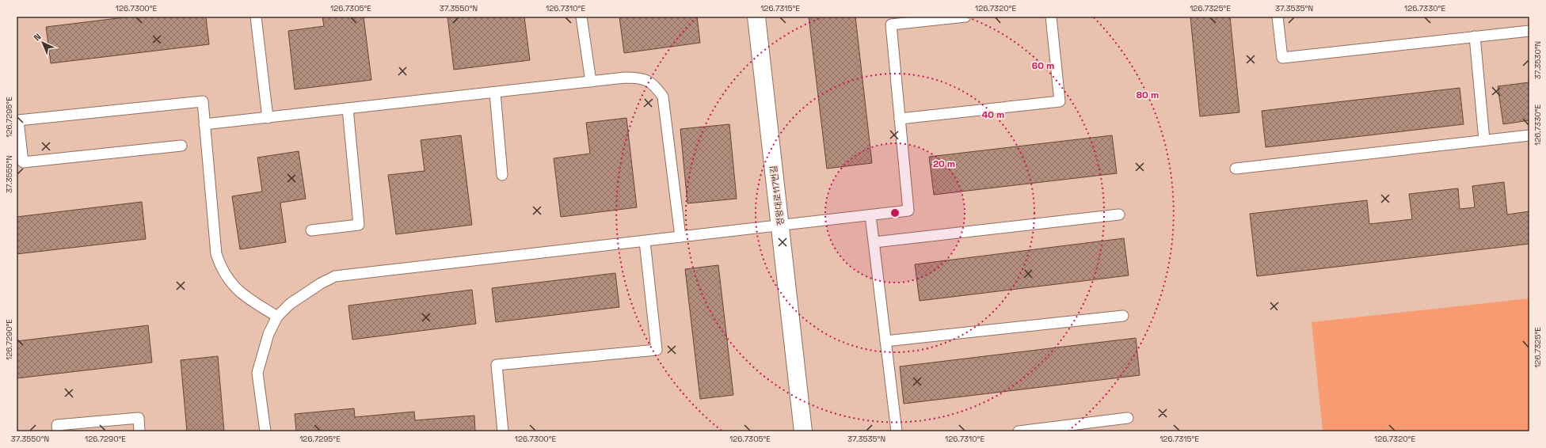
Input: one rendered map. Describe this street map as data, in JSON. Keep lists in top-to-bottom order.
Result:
{
  "streets": {
    "street": ["정왕대로117번길"]
  },
  "north": "top left",
  "coordinates": [
    "126.7300°E",
    "126.7305°E",
    "37.3550°N",
    "126.7310°E",
    "126.7315°E",
    "126.7320°E",
    "126.7325°E",
    "37.3535°N",
    "126.7330°E",
    "37.3530°N",
    "126.7295°E",
    "37.3555°N",
    "126.7290°E"
  ],
  "rings": [
    "60 m",
    "80 m",
    "40 m",
    "20 m"
  ]
}
